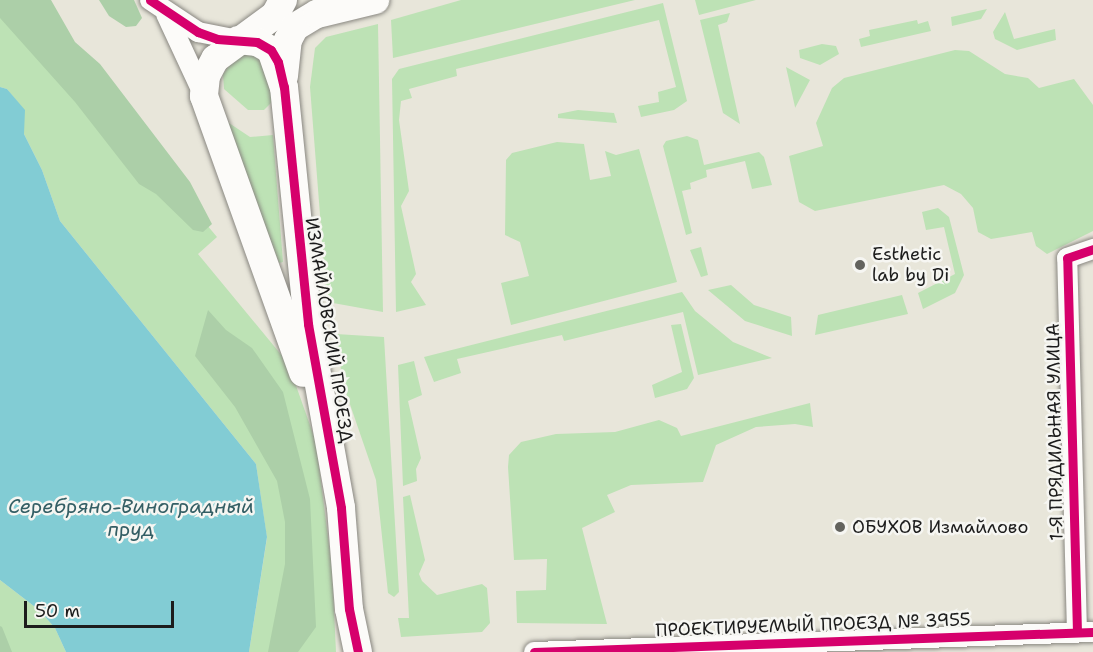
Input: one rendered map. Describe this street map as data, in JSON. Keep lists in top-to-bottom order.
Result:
{
  "streets": {
    "street": ["ИЗМАЙЛОВСКИЙ ПРОЕЗД", "1-Я ПРЯДИЛЬНАЯ УЛИЦА", "ПРОЕКТИРУЕМЫЙ ПРОЕЗД № 3955"]
  },
  "crossings": [
    ["1-Я ПРЯДИЛЬНАЯ УЛИЦА", "ПРОЕКТИРУЕМЫЙ ПРОЕЗД № 3955"]
  ],
  "water": ["Серебряно-Виноградный пруд"],
  "places": ["Esthetic lab by Di", "ОБУХОВ Измайлово"],
  "scale_bar": "50 m"
}
